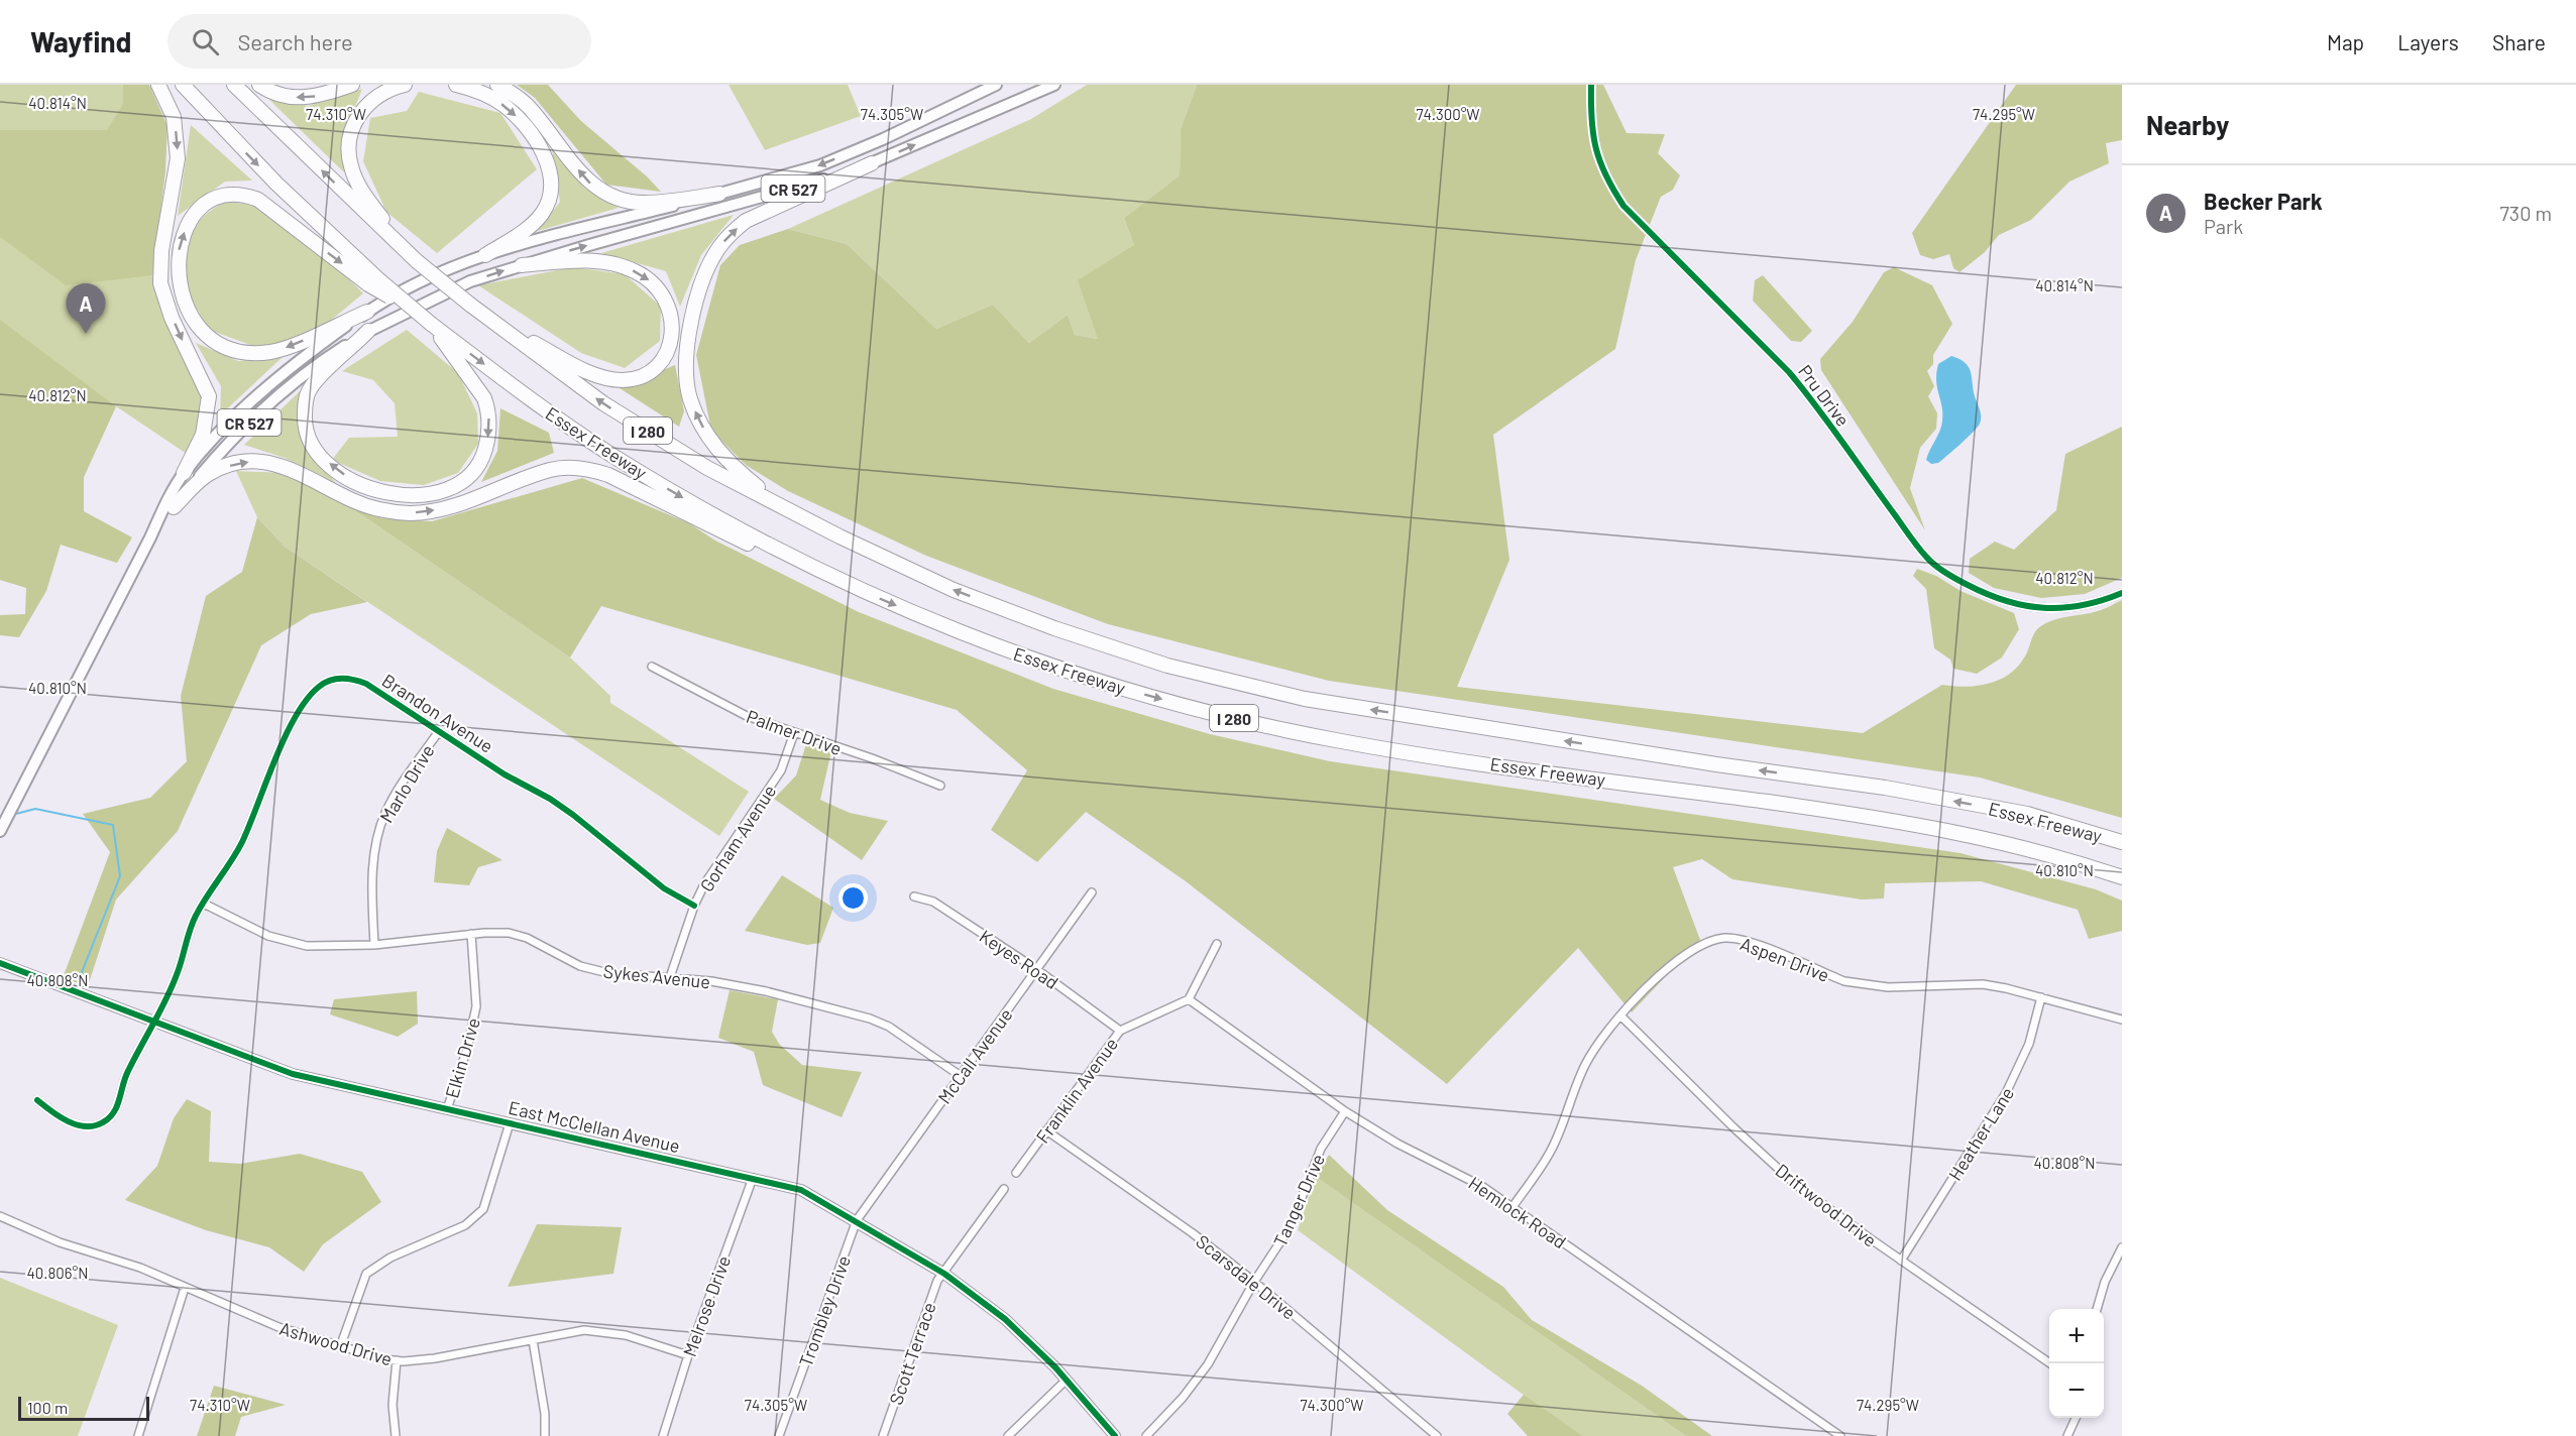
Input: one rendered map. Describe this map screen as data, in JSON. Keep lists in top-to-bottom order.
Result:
{
  "streets": {
    "highway": ["I 280", "Essex Freeway"],
    "main road": ["CR 527"],
    "street": [
      "Pru Drive",
      "Brandon Avenue",
      "Palmer Drive",
      "Marlo Drive",
      "Gorham Avenue",
      "Keyes Road",
      "Aspen Drive",
      "Sykes Avenue",
      "McCall Avenue",
      "Elkin Drive",
      "Franklin Avenue",
      "East McClellan Avenue",
      "Heather Lane",
      "Tanger Drive",
      "Driftwood Drive",
      "Hemlock Road",
      "Scarsdale Drive",
      "Melrose Drive",
      "Trombley Drive",
      "Ashwood Drive",
      "Scott Terrace"
    ]
  },
  "crossings": [
    ["Brandon Avenue", "Marlo Drive"],
    ["Brandon Avenue", "Gorham Avenue"],
    ["Brandon Avenue", "Sykes Avenue"],
    ["Brandon Avenue", "East McClellan Avenue"],
    ["Palmer Drive", "Gorham Avenue"],
    ["Marlo Drive", "Sykes Avenue"],
    ["Gorham Avenue", "Sykes Avenue"],
    ["Keyes Road", "McCall Avenue"],
    ["Keyes Road", "Franklin Avenue"],
    ["Aspen Drive", "Heather Lane"],
    ["Aspen Drive", "Driftwood Drive"],
    ["Aspen Drive", "Hemlock Road"],
    ["Sykes Avenue", "McCall Avenue"],
    ["Sykes Avenue", "Elkin Drive"],
    ["McCall Avenue", "East McClellan Avenue"],
    ["McCall Avenue", "Trombley Drive"],
    ["Elkin Drive", "East McClellan Avenue"],
    ["Franklin Avenue", "Hemlock Road"],
    ["Franklin Avenue", "Scarsdale Drive"],
    ["East McClellan Avenue", "Melrose Drive"],
    ["East McClellan Avenue", "Trombley Drive"],
    ["East McClellan Avenue", "Scott Terrace"],
    ["Heather Lane", "Driftwood Drive"],
    ["Tanger Drive", "Hemlock Road"],
    ["Tanger Drive", "Scarsdale Drive"],
    ["Melrose Drive", "Ashwood Drive"]
  ],
  "scale_bar": "100 m",
  "page": {
    "header": "Wayfind",
    "search": "Search here",
    "nav": ["Map", "Layers", "Share"],
    "heading": "Nearby",
    "list": [
      {
        "mark": "A",
        "name": "Becker Park",
        "note": "Park",
        "value": "730 m"
      }
    ],
    "pins": "A",
    "map_buttons": ["+", "−"],
    "scale": "100 m"
  },
  "coordinates": [
    "40.814°N",
    "74.310°W",
    "74.305°W",
    "74.300°W",
    "74.295°W",
    "40.812°N",
    "40.810°N",
    "40.808°N",
    "40.806°N"
  ]
}
